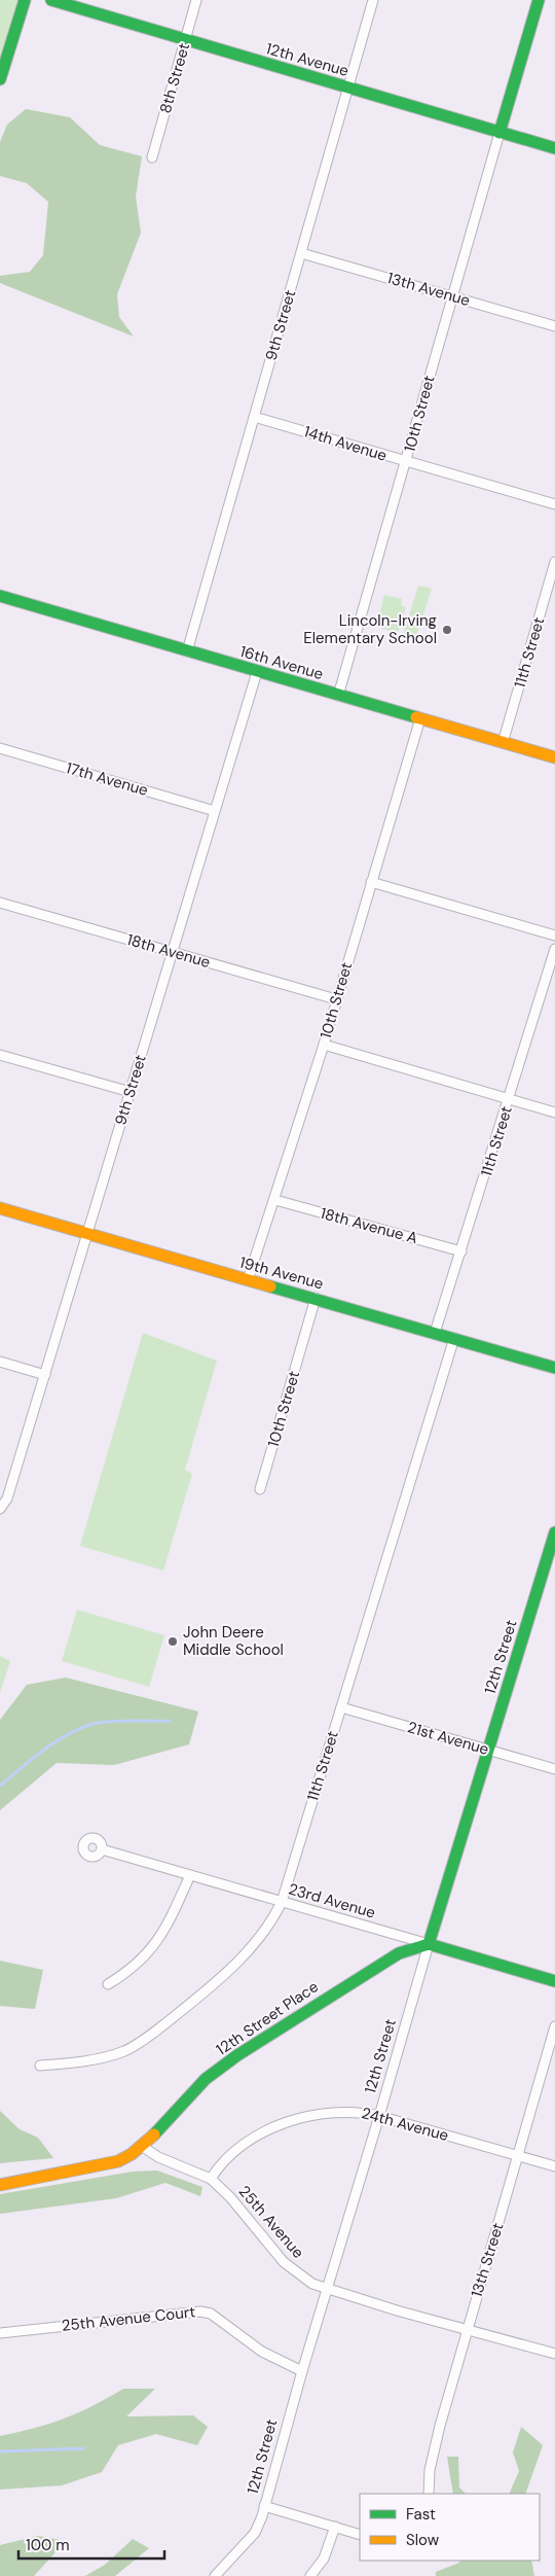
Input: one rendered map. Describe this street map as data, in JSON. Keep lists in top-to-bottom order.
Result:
{
  "streets": {
    "street": [
      "12th Avenue",
      "8th Street",
      "13th Avenue",
      "9th Street",
      "10th Street",
      "14th Avenue",
      "11th Street",
      "16th Avenue",
      "17th Avenue",
      "18th Avenue",
      "18th Avenue A",
      "19th Avenue",
      "12th Street",
      "21st Avenue",
      "23rd Avenue",
      "12th Street Place",
      "24th Avenue",
      "25th Avenue",
      "13th Street",
      "25th Avenue Court"
    ]
  },
  "crossings": [
    ["12th Avenue", "8th Street"],
    ["12th Avenue", "9th Street"],
    ["12th Avenue", "10th Street"],
    ["13th Avenue", "9th Street"],
    ["13th Avenue", "10th Street"],
    ["9th Street", "14th Avenue"],
    ["9th Street", "16th Avenue"],
    ["9th Street", "17th Avenue"],
    ["9th Street", "18th Avenue"],
    ["9th Street", "19th Avenue"],
    ["10th Street", "14th Avenue"],
    ["10th Street", "16th Avenue"],
    ["10th Street", "18th Avenue"],
    ["10th Street", "18th Avenue A"],
    ["10th Street", "19th Avenue"],
    ["11th Street", "16th Avenue"],
    ["11th Street", "18th Avenue A"],
    ["11th Street", "19th Avenue"],
    ["11th Street", "21st Avenue"],
    ["11th Street", "23rd Avenue"],
    ["12th Street", "21st Avenue"],
    ["12th Street", "23rd Avenue"],
    ["12th Street", "12th Street Place"],
    ["12th Street", "24th Avenue"],
    ["12th Street", "25th Avenue"],
    ["12th Street", "25th Avenue Court"],
    ["23rd Avenue", "12th Street Place"],
    ["12th Street Place", "25th Avenue"],
    ["24th Avenue", "25th Avenue"],
    ["24th Avenue", "13th Street"],
    ["25th Avenue", "13th Street"]
  ],
  "places": ["Lincoln-Irving Elementary School", "John Deere Middle School"],
  "legend": ["Fast", "Slow"],
  "scale_bar": "100 m"
}
